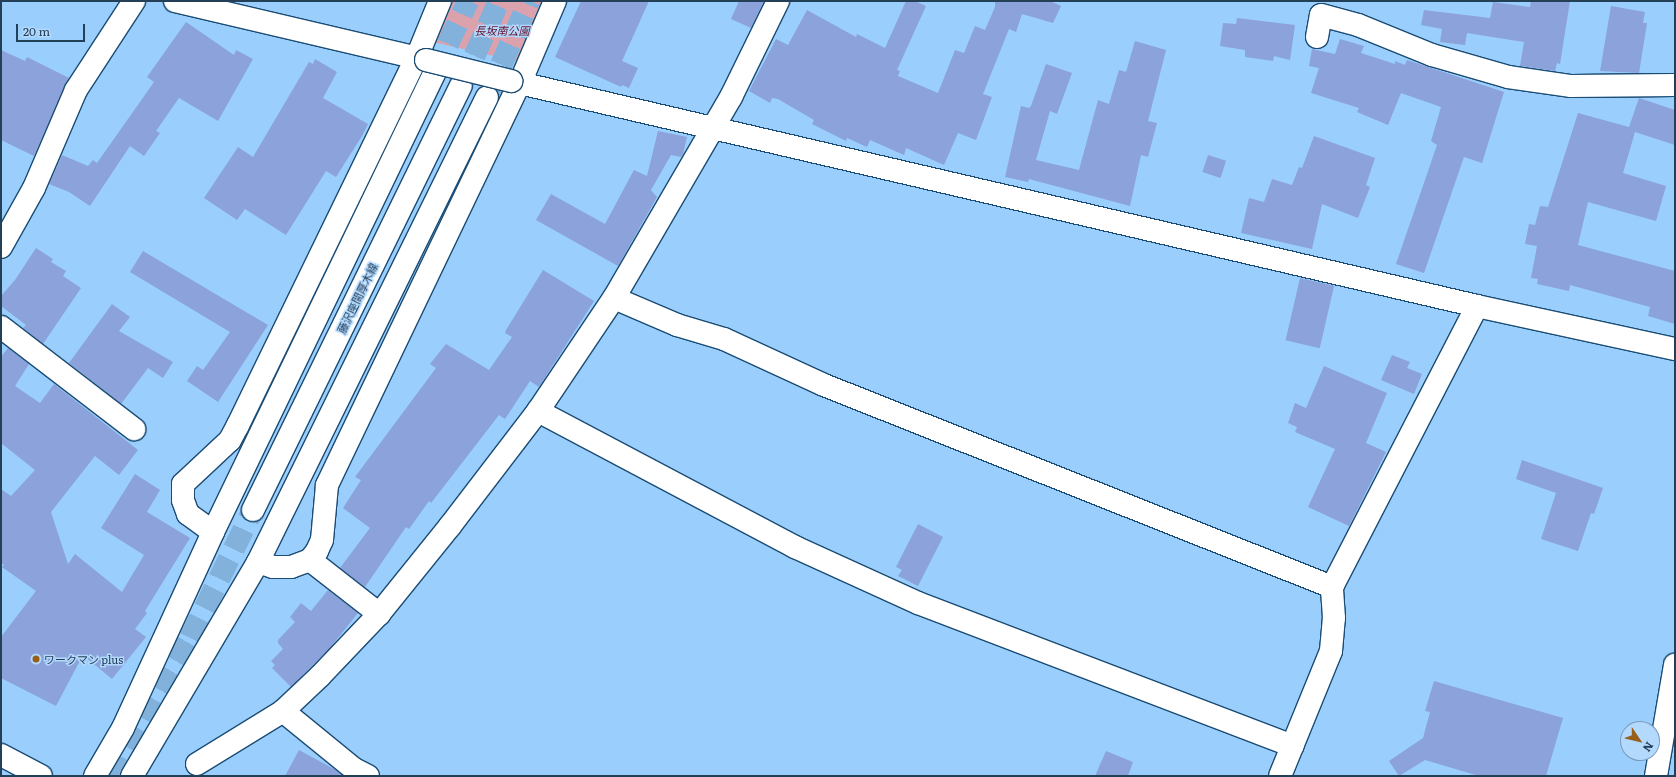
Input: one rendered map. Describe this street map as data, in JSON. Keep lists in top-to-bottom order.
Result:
{
  "streets": {
    "main road": ["藤沢座間厚木線"]
  },
  "parks": ["長坂南公園"],
  "places": ["ワークマン plus"],
  "scale_bar": "20 m",
  "north": "bottom right"
}
